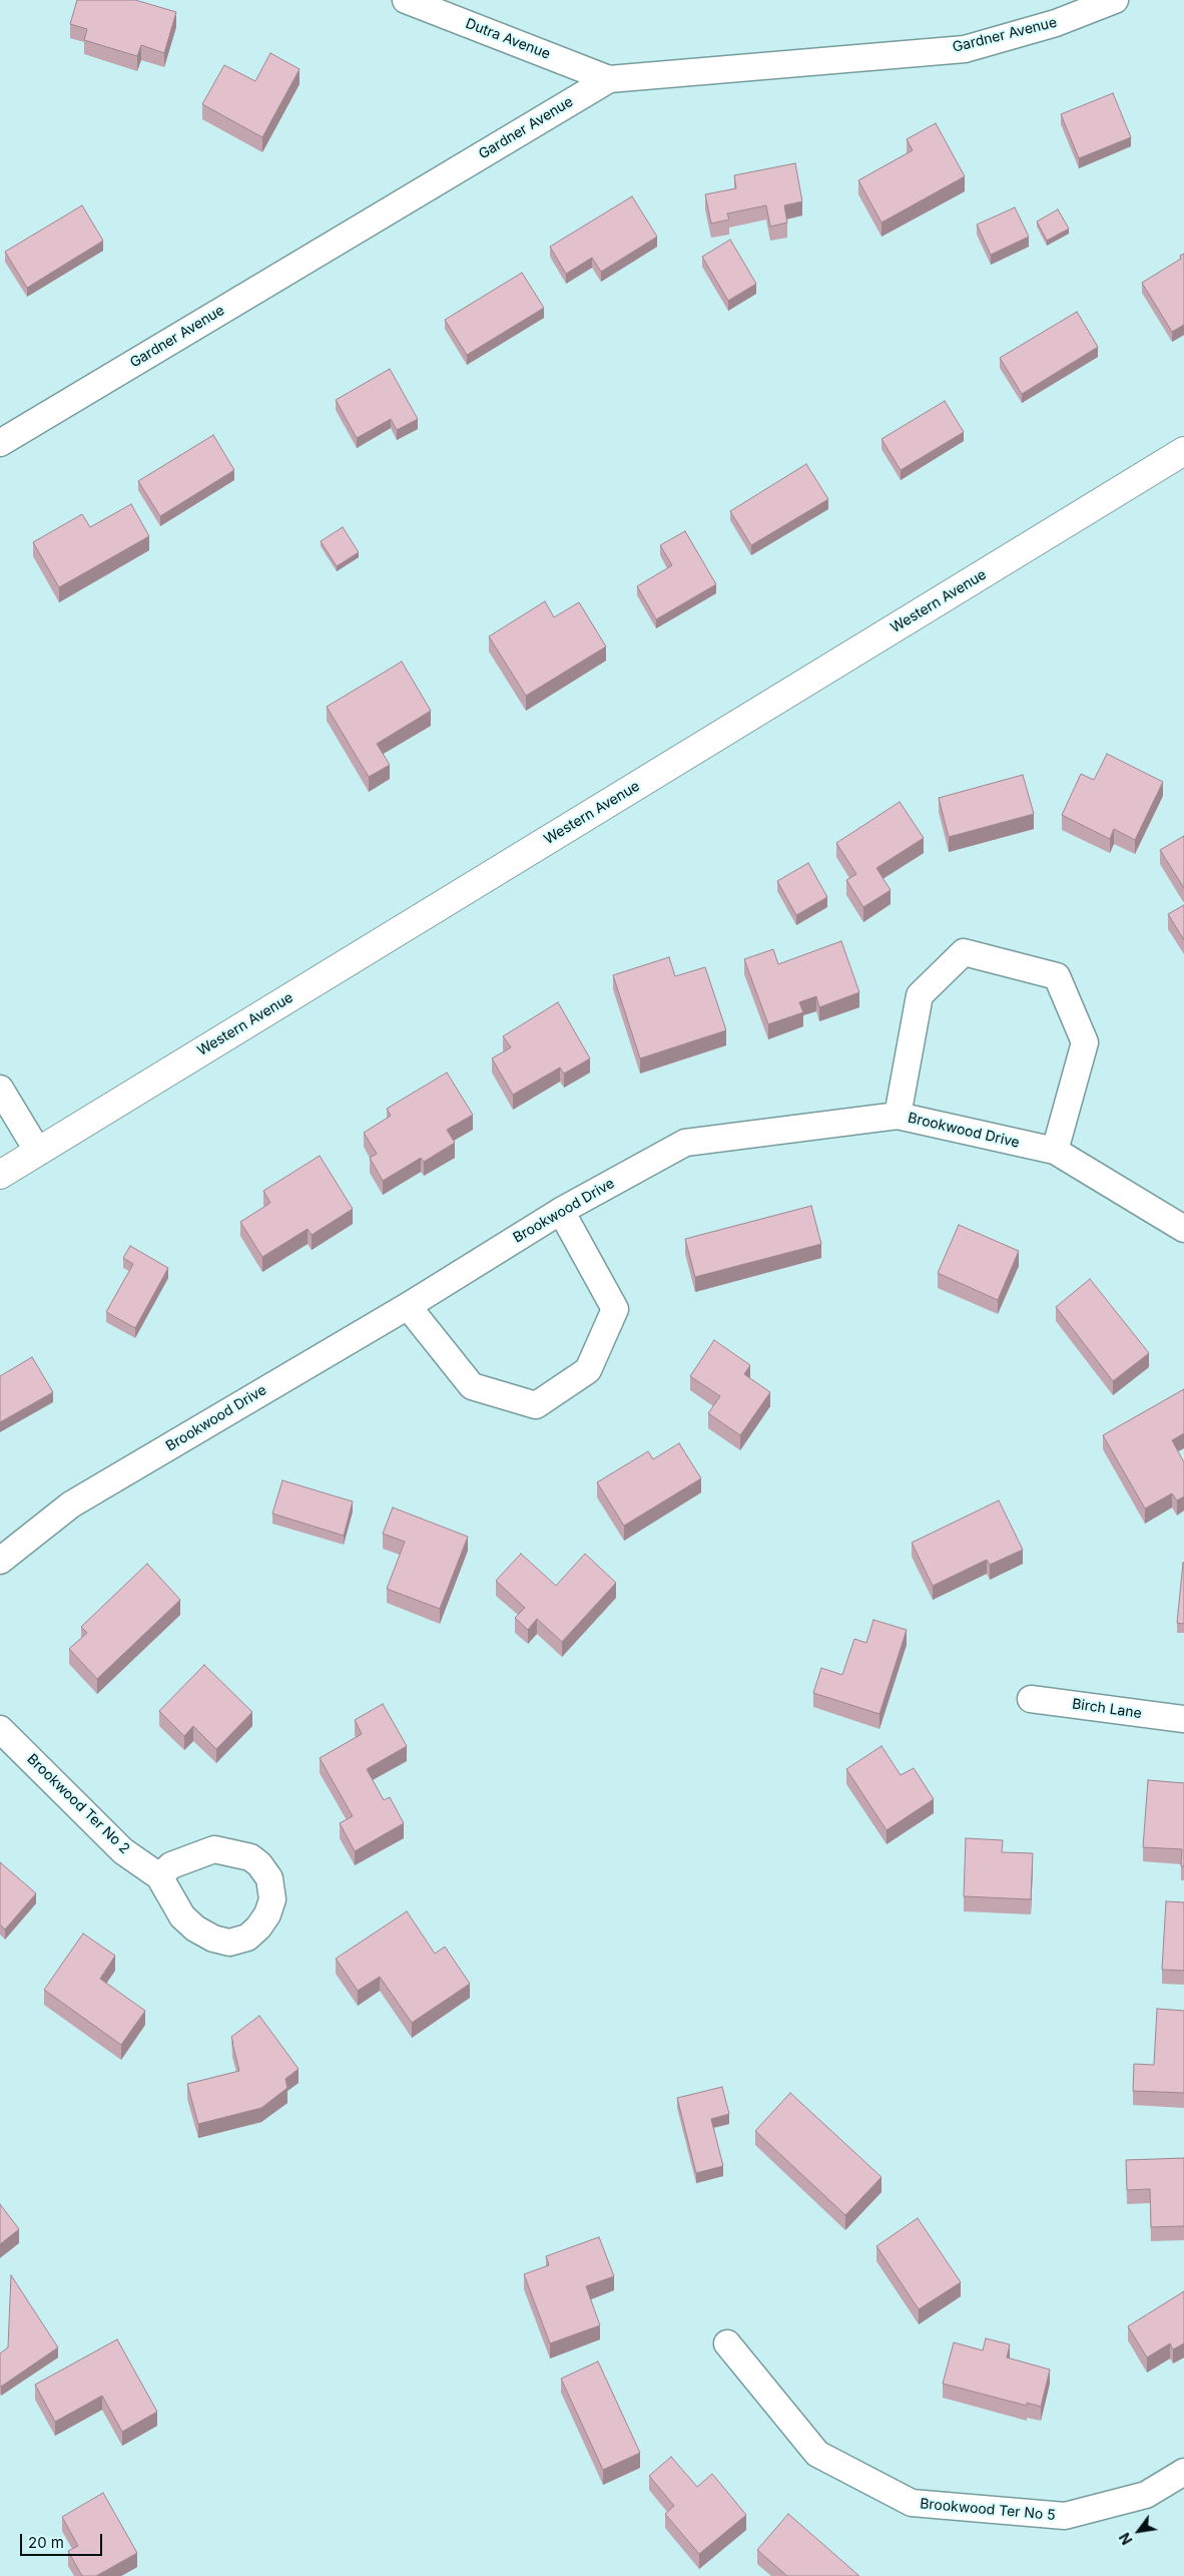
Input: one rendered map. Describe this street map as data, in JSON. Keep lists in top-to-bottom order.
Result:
{
  "streets": {
    "main road": ["Western Avenue"],
    "street": [
      "Gardner Avenue",
      "Dutra Avenue",
      "Brookwood Drive",
      "Birch Lane",
      "Brookwood Ter No 2",
      "Brookwood Ter No 5"
    ]
  },
  "crossings": [
    ["Gardner Avenue", "Dutra Avenue"]
  ],
  "scale_bar": "20 m",
  "north": "bottom left"
}
